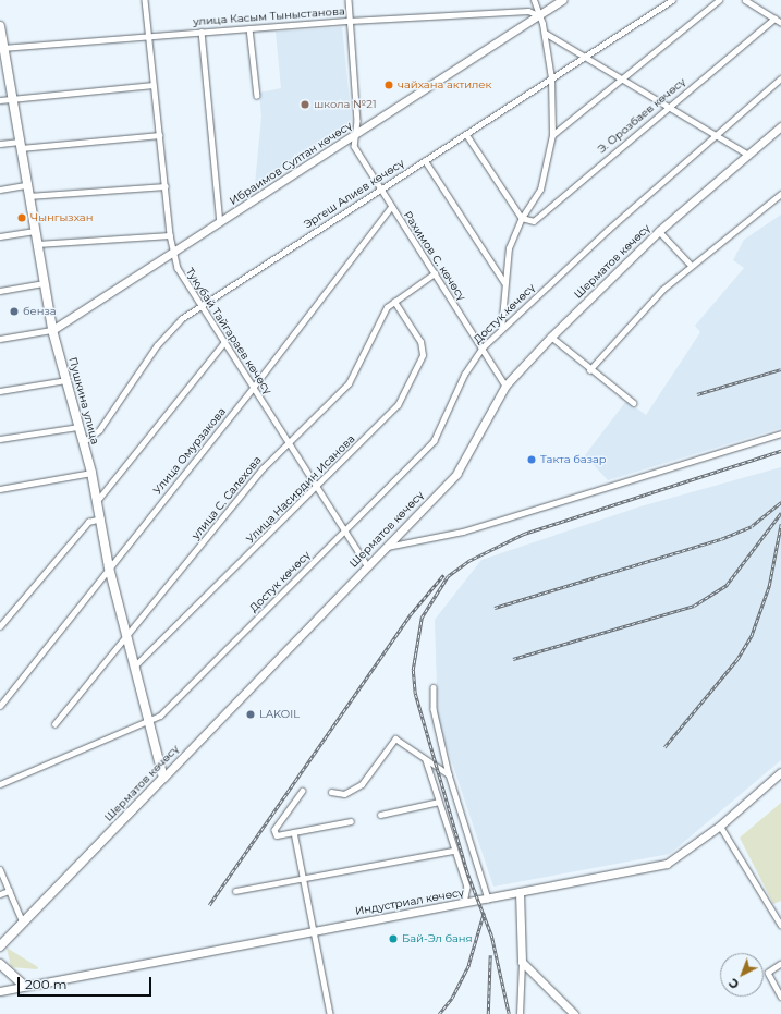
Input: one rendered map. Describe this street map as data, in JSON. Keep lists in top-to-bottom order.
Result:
{
  "streets": {
    "highway": ["Шерматов көчөсү", "Пушкина улица"],
    "main road": ["Ибраимов Султан көчөсү", "Индустриал көчөсү"],
    "street": [
      "улица Касым Тыныстанова",
      "Э. Орозбаев көчөсү",
      "Эргеш Алиев көчөсү",
      "Рахимов С. көчөсү",
      "Достук көчөсү",
      "Тукубай Тайгараев көчөсү",
      "Улица Омурзакова",
      "Улица Насирдин Исанова",
      "улица С. Салехова"
    ]
  },
  "crossings": [
    ["улица Касым Тыныстанова", "Ибраимов Султан көчөсү"],
    ["улица Касым Тыныстанова", "Рахимов С. көчөсү"],
    ["улица Касым Тыныстанова", "Тукубай Тайгараев көчөсү"],
    ["улица Касым Тыныстанова", "Пушкина улица"],
    ["Ибраимов Султан көчөсү", "Рахимов С. көчөсү"],
    ["Ибраимов Султан көчөсү", "Тукубай Тайгараев көчөсү"],
    ["Ибраимов Султан көчөсү", "Пушкина улица"],
    ["Эргеш Алиев көчөсү", "Рахимов С. көчөсү"],
    ["Эргеш Алиев көчөсү", "Тукубай Тайгараев көчөсү"],
    ["Эргеш Алиев көчөсү", "Пушкина улица"],
    ["Рахимов С. көчөсү", "Шерматов көчөсү"],
    ["Рахимов С. көчөсү", "Достук көчөсү"],
    ["Рахимов С. көчөсү", "Улица Омурзакова"],
    ["Рахимов С. көчөсү", "улица С. Салехова"],
    ["Шерматов көчөсү", "Тукубай Тайгараев көчөсү"],
    ["Шерматов көчөсү", "Пушкина улица"],
    ["Достук көчөсү", "Тукубай Тайгараев көчөсү"],
    ["Достук көчөсү", "Пушкина улица"],
    ["Тукубай Тайгараев көчөсү", "Улица Омурзакова"],
    ["Тукубай Тайгараев көчөсү", "Улица Насирдин Исанова"],
    ["Тукубай Тайгараев көчөсү", "улица С. Салехова"],
    ["Пушкина улица", "Улица Омурзакова"],
    ["Пушкина улица", "Улица Насирдин Исанова"],
    ["Пушкина улица", "улица С. Салехова"],
    ["Улица Насирдин Исанова", "улица С. Салехова"]
  ],
  "places": [
    "чайхана актилек",
    "школа №21",
    "Чынгызхан",
    "бенза",
    "Такта базар",
    "LAKOIL",
    "Бай-Эл баня"
  ],
  "scale_bar": "200 m",
  "north": "bottom left"
}
